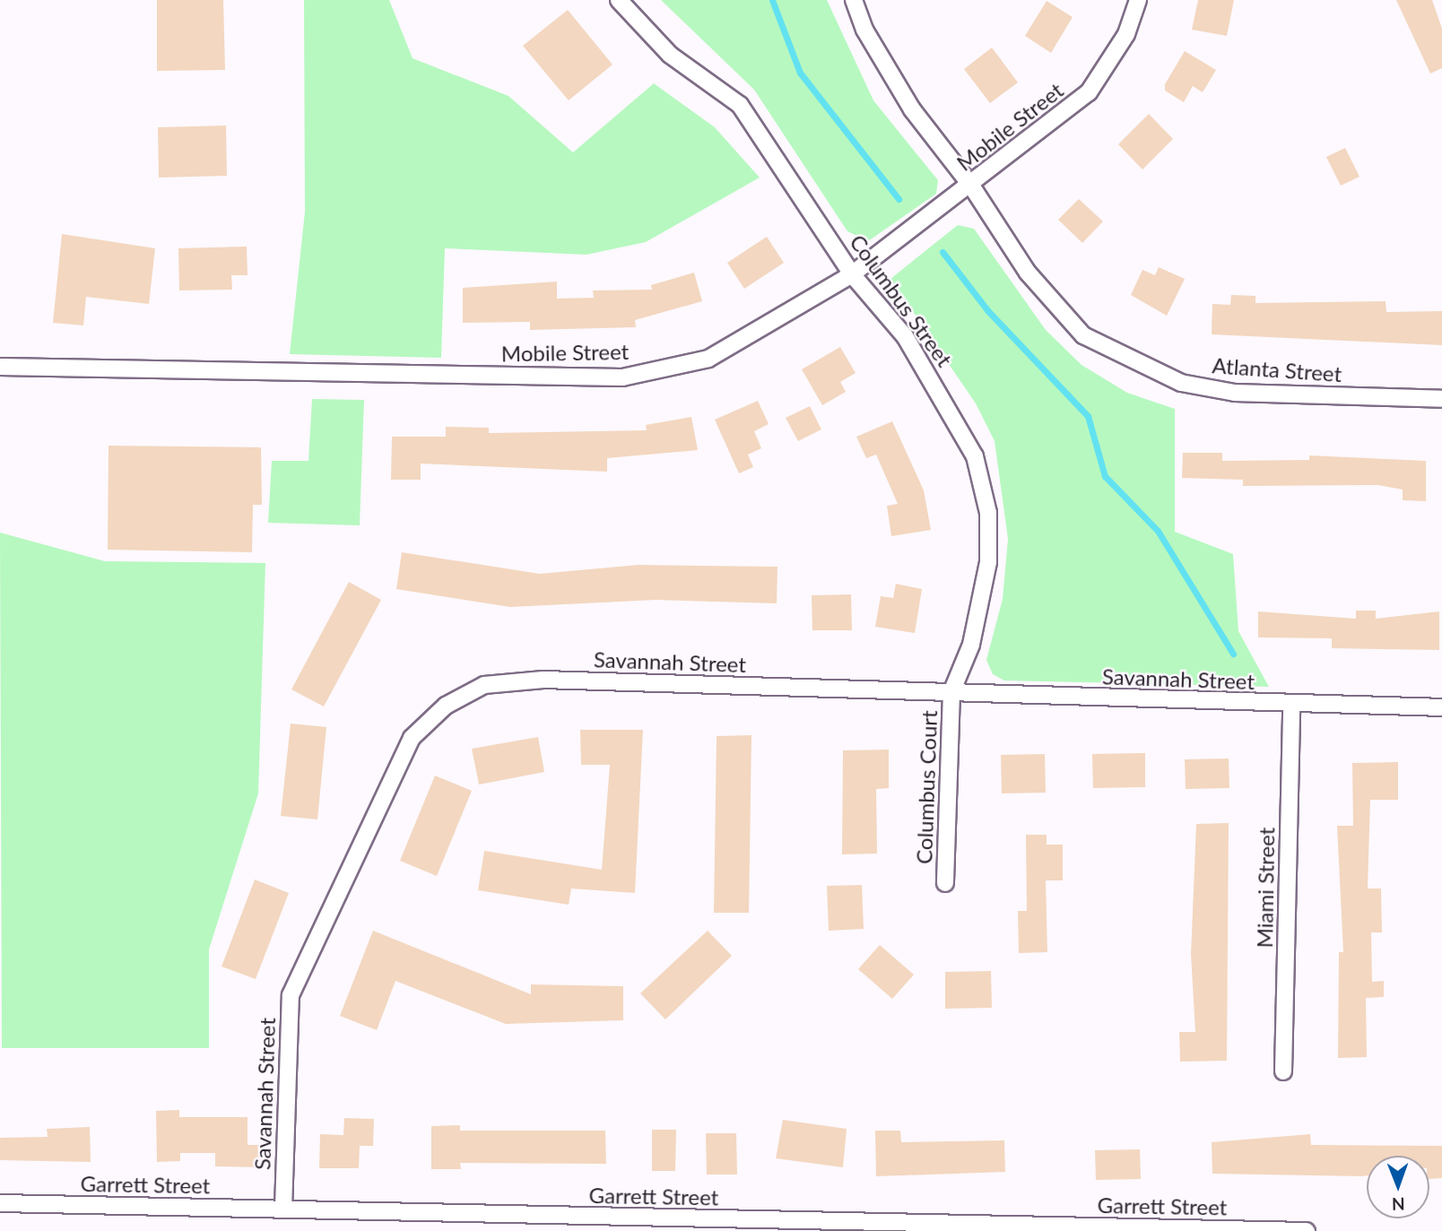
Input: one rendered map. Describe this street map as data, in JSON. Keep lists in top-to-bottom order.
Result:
{
  "streets": {
    "street": [
      "Mobile Street",
      "Columbus Street",
      "Atlanta Street",
      "Savannah Street",
      "Columbus Court",
      "Miami Street",
      "Garrett Street"
    ]
  },
  "crossings": [
    ["Mobile Street", "Columbus Street"],
    ["Mobile Street", "Atlanta Street"],
    ["Columbus Street", "Savannah Street"],
    ["Columbus Street", "Columbus Court"],
    ["Savannah Street", "Columbus Court"],
    ["Savannah Street", "Miami Street"],
    ["Savannah Street", "Garrett Street"]
  ],
  "north": "bottom"
}
